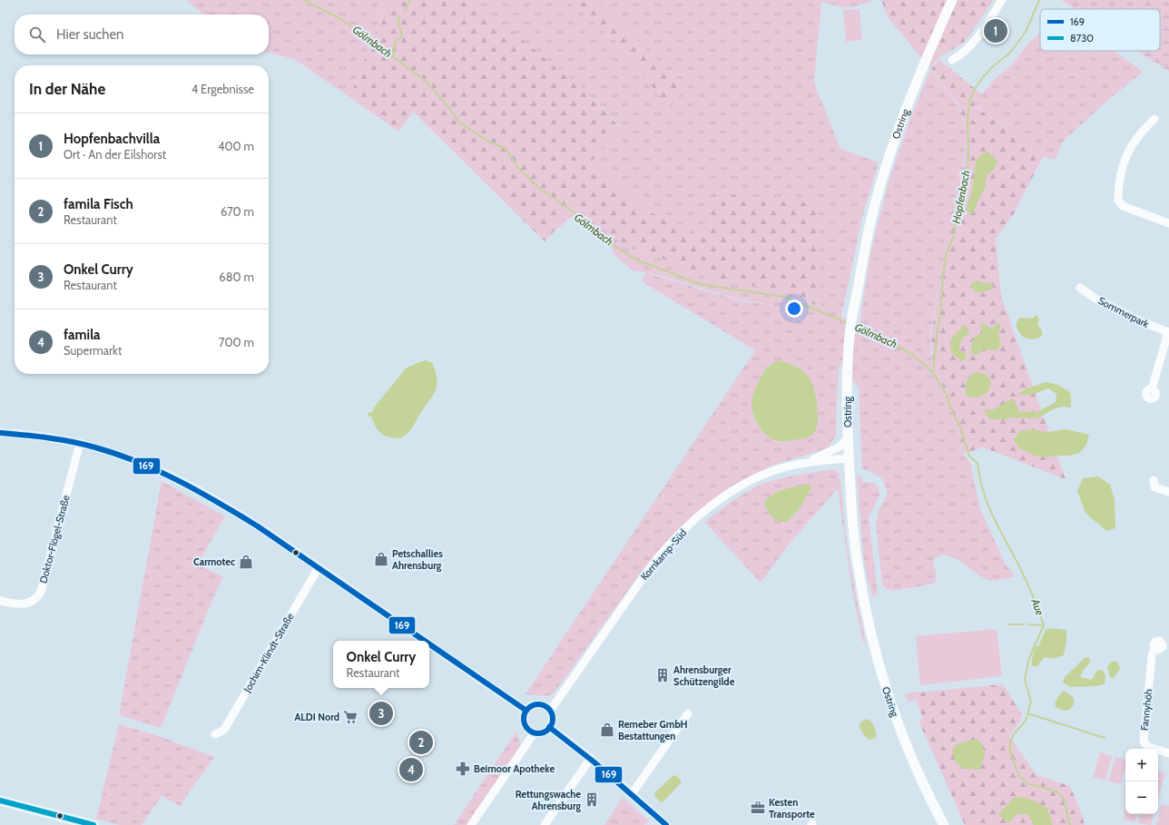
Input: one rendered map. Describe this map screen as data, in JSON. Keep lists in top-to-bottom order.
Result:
{
  "streets": {
    "main road": ["Ostring"],
    "street": [
      "Sommerpark",
      "Doktor-Flögel-Straße",
      "Kornkamp-Süd",
      "Jochim-Klindt-Straße",
      "Fannyhöh"
    ]
  },
  "crossings": [
    ["Ostring", "Kornkamp-Süd"]
  ],
  "water": ["Gölmbach", "Hopfenbach", "Aue"],
  "places": {
    "shop": ["Petschallies Ahrensburg", "Carmotec", "Remeber GmbH Bestattungen"],
    "building": ["Ahrensburger Schützengilde", "Rettungswache Ahrensburg"],
    "supermarket": ["ALDI Nord"],
    "pharmacy": ["Beimoor Apotheke"],
    "office": ["Kesten Transporte"]
  },
  "lines": ["transit line 169", "transit line 8730"],
  "legend": ["169", "8730"],
  "page": {
    "search": "Hier suchen",
    "pins": [
      "1",
      "3",
      "2",
      "4"
    ],
    "heading": ["In der Nähe", "4 Ergebnisse"],
    "list": [
      {
        "mark": "1",
        "name": "Hopfenbachvilla",
        "note": "Ort · An der Eilshorst",
        "value": "400 m"
      },
      {
        "mark": "2",
        "name": "famila Fisch",
        "note": "Restaurant",
        "value": "670 m"
      },
      {
        "mark": "3",
        "name": "Onkel Curry",
        "note": "Restaurant",
        "value": "680 m"
      },
      {
        "mark": "4",
        "name": "famila",
        "note": "Supermarkt",
        "value": "700 m"
      }
    ],
    "popup": ["Onkel Curry", "Restaurant"],
    "map_buttons": ["+", "−"]
  }
}
